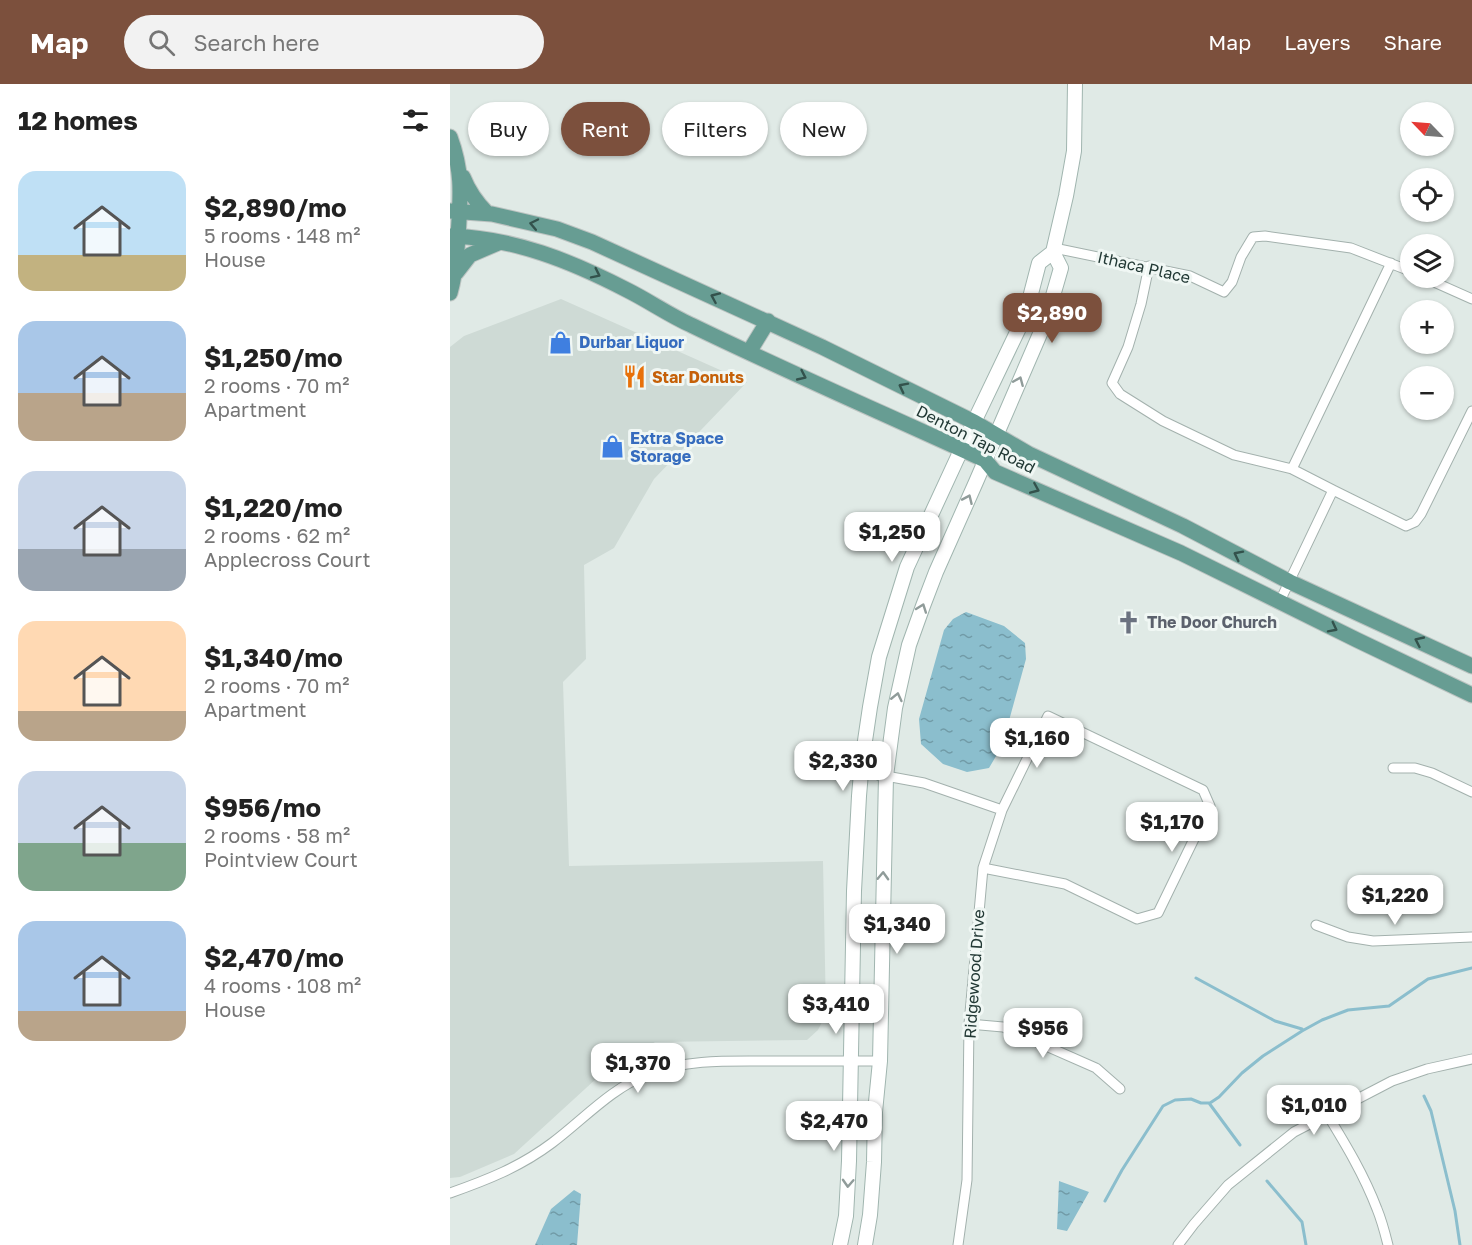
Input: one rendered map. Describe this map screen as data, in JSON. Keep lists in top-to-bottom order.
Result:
{
  "streets": {
    "main road": ["Denton Tap Road"],
    "street": ["Ithaca Place", "Ridgewood Drive"]
  },
  "places": {
    "shop": ["Durbar Liquor", "Extra Space Storage"],
    "restaurant": ["Star Donuts"],
    "church": ["The Door Church"]
  },
  "north": "top left",
  "page": {
    "header": "Map",
    "search": "Search here",
    "nav": ["Map", "Layers", "Share"],
    "heading": "12 homes",
    "map_buttons": ["+", "−"],
    "chip": [
      "Buy",
      "Rent",
      "Filters",
      "New"
    ],
    "list": [
      {
        "name": "$2,890/mo",
        "note": "5 rooms · 148 m² · House"
      },
      {
        "name": "$1,250/mo",
        "note": "2 rooms · 70 m² · Apartment"
      },
      {
        "name": "$1,220/mo",
        "note": "2 rooms · 62 m² · Applecross Court"
      },
      {
        "name": "$1,340/mo",
        "note": "2 rooms · 70 m² · Apartment"
      },
      {
        "name": "$956/mo",
        "note": "2 rooms · 58 m² · Pointview Court"
      },
      {
        "name": "$2,470/mo",
        "note": "4 rooms · 108 m² · House"
      }
    ],
    "price": [
      "$2,890",
      "$1,250",
      "$1,160",
      "$2,330",
      "$1,170",
      "$1,220",
      "$1,340",
      "$3,410",
      "$956",
      "$1,370",
      "$1,010",
      "$2,470"
    ]
  }
}
